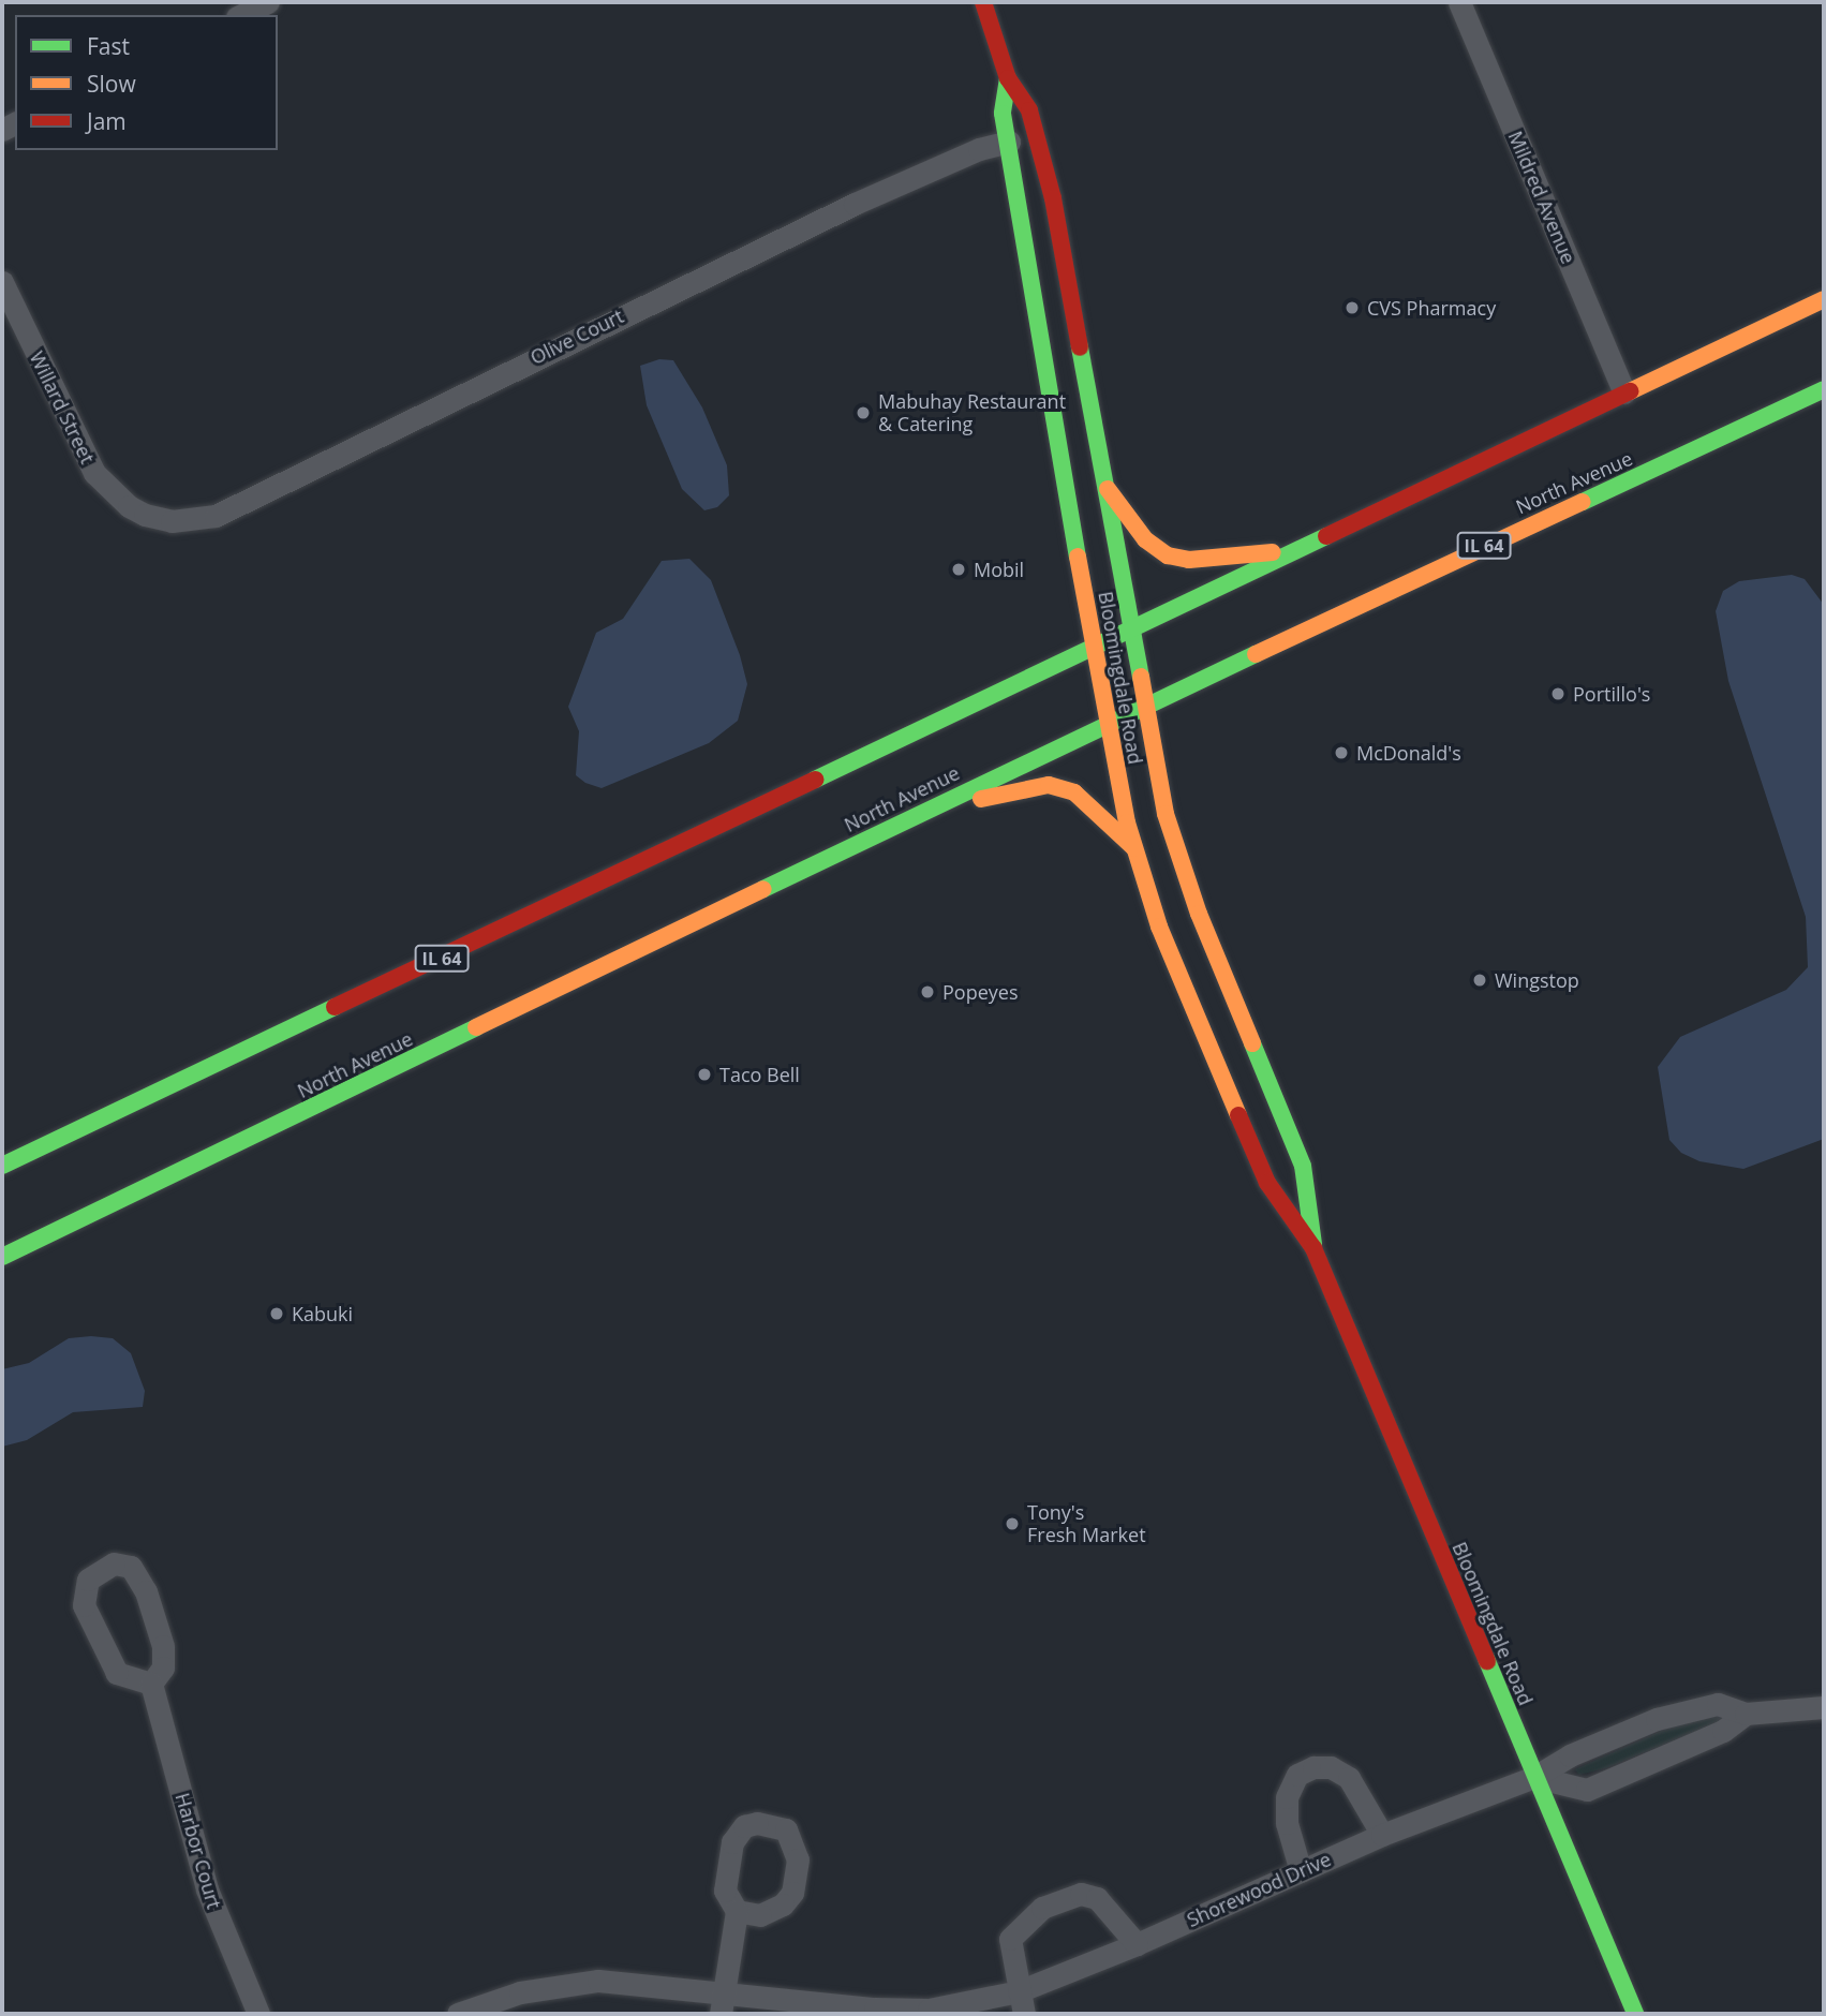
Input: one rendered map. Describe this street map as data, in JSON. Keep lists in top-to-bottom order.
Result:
{
  "streets": {
    "main road": ["North Avenue", "IL 64", "Bloomingdale Road"],
    "street": [
      "Mildred Avenue",
      "Olive Court",
      "Willard Street",
      "Harbor Court",
      "Shorewood Drive"
    ]
  },
  "crossings": [
    ["Mildred Avenue", "IL 64"],
    ["Olive Court", "Willard Street"],
    ["Olive Court", "Bloomingdale Road"],
    ["North Avenue", "Bloomingdale Road"],
    ["IL 64", "Bloomingdale Road"],
    ["Bloomingdale Road", "Shorewood Drive"]
  ],
  "places": [
    "CVS Pharmacy",
    "Mabuhay Restaurant & Catering",
    "Mobil",
    "Portillo's",
    "McDonald's",
    "Wingstop",
    "Popeyes",
    "Taco Bell",
    "Kabuki",
    "Tony's Fresh Market"
  ],
  "legend": ["Fast", "Slow", "Jam"]
}
